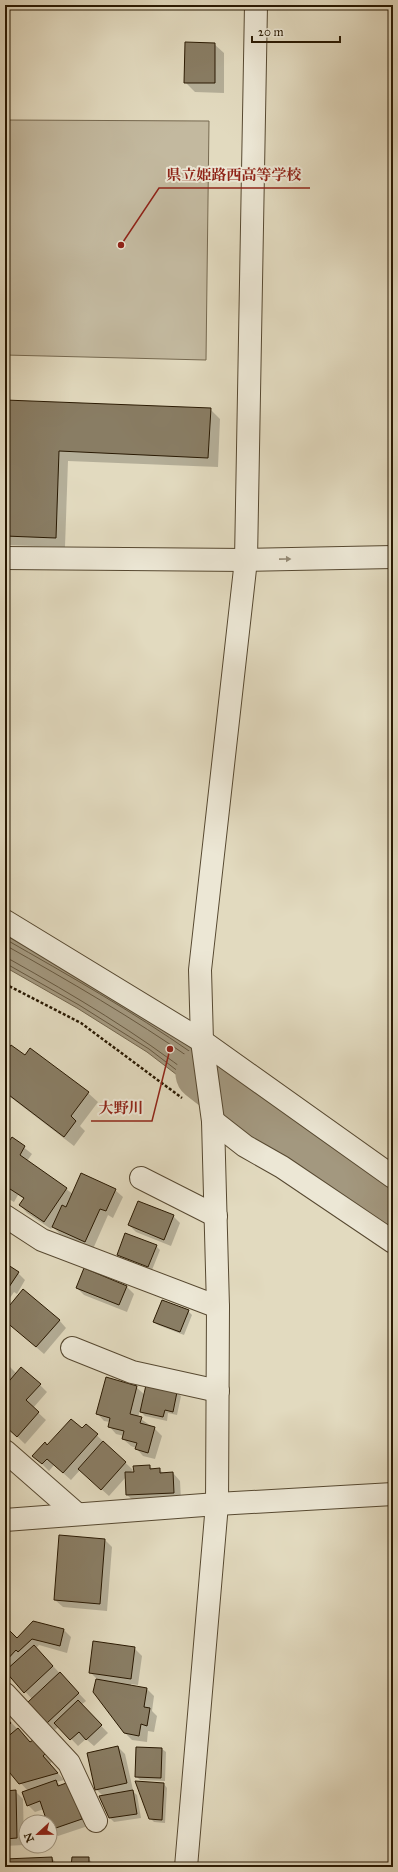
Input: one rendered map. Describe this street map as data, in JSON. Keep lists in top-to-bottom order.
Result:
{
  "places": ["県立姫路西高等学校", "大野川"],
  "scale_bar": "20 m",
  "north": "left"
}
